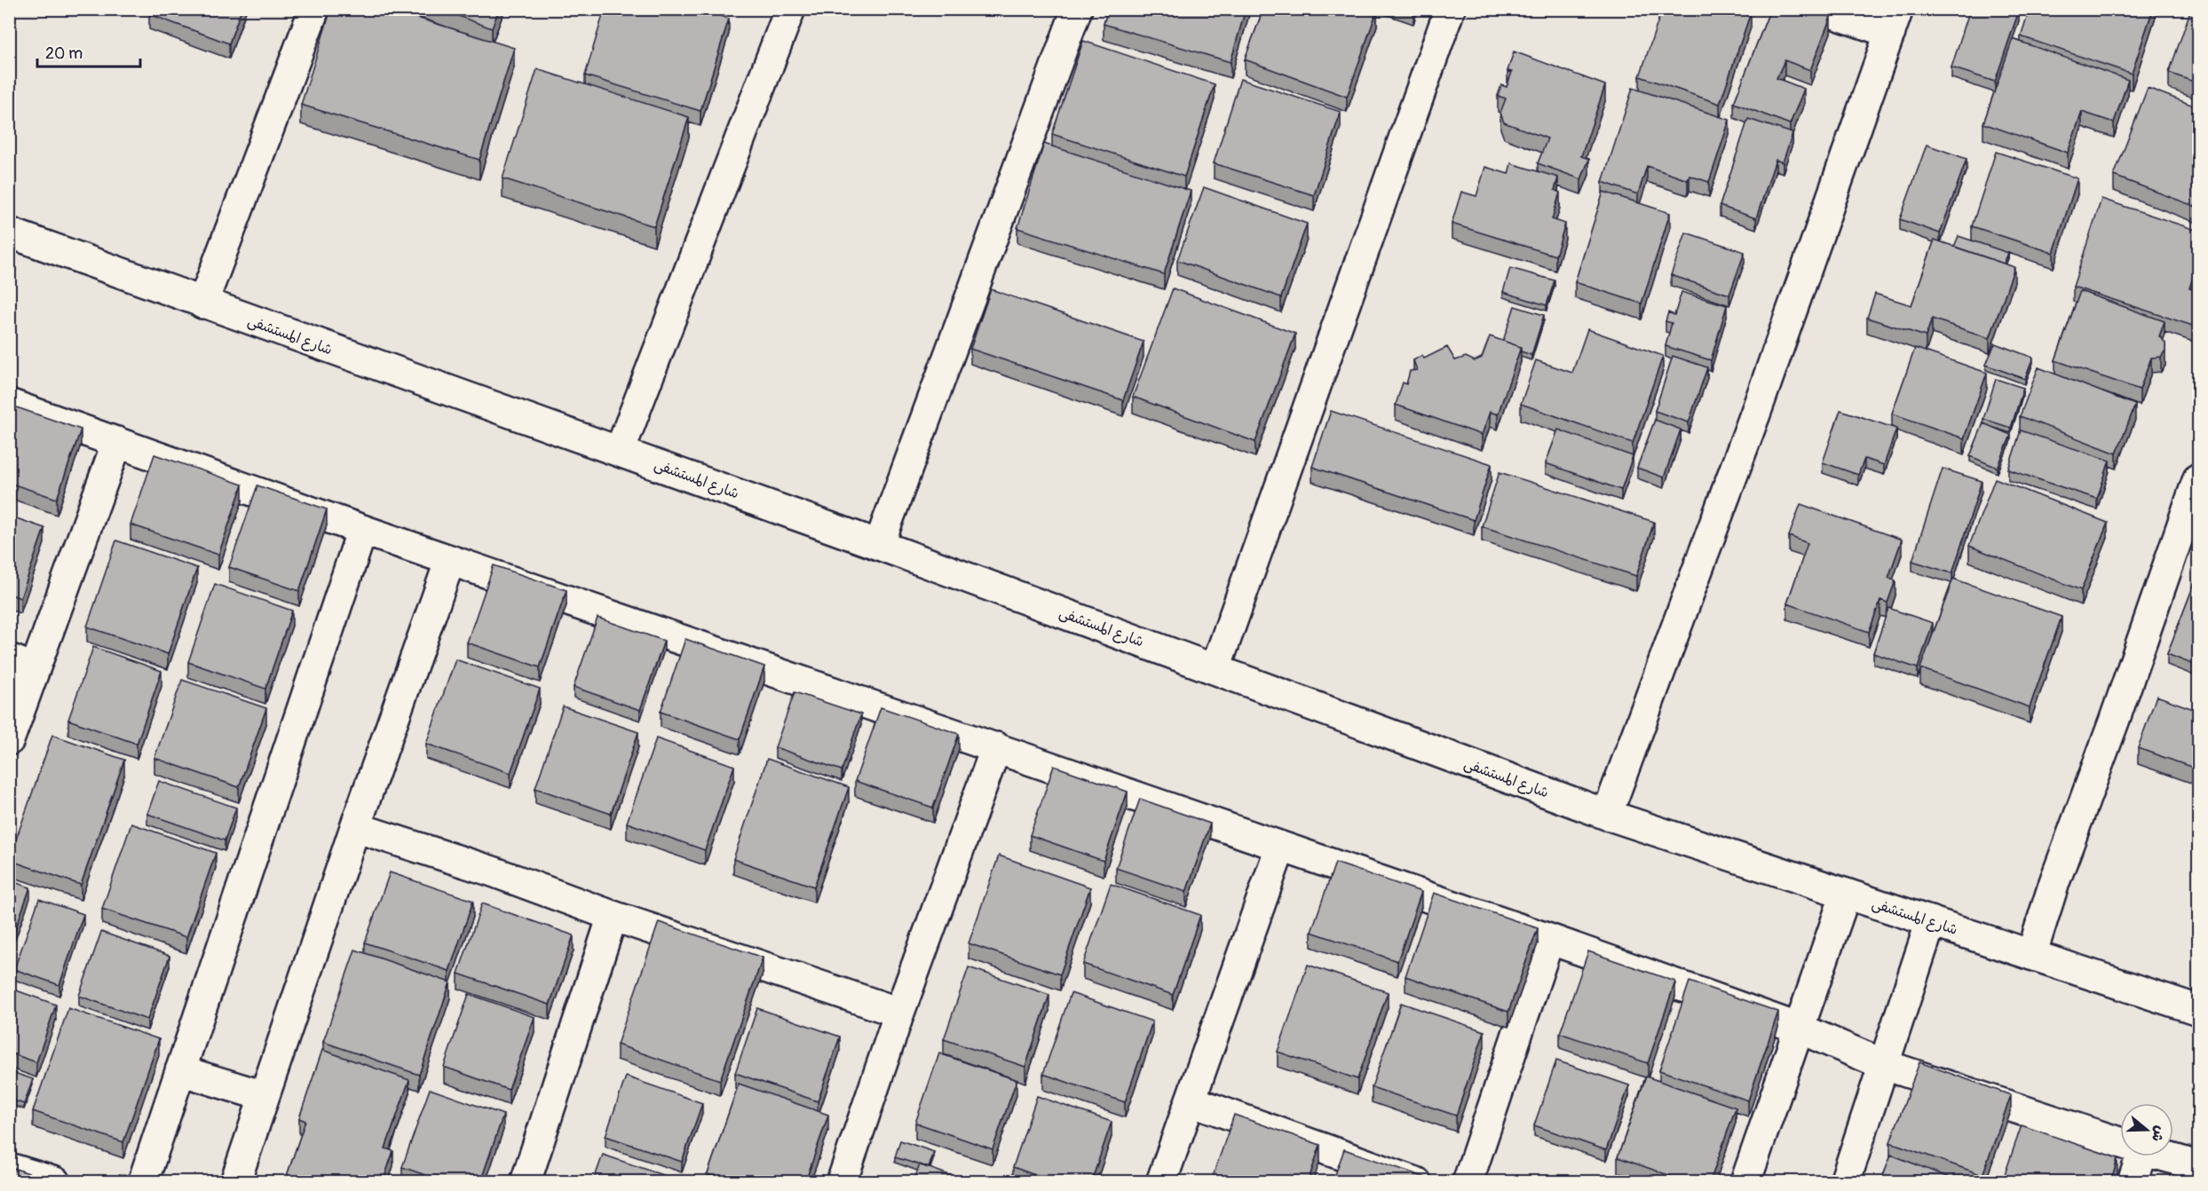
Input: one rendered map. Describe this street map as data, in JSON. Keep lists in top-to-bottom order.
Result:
{
  "streets": {
    "main road": ["شارع المستشفى"]
  },
  "scale_bar": "20 m",
  "north": "right"
}
